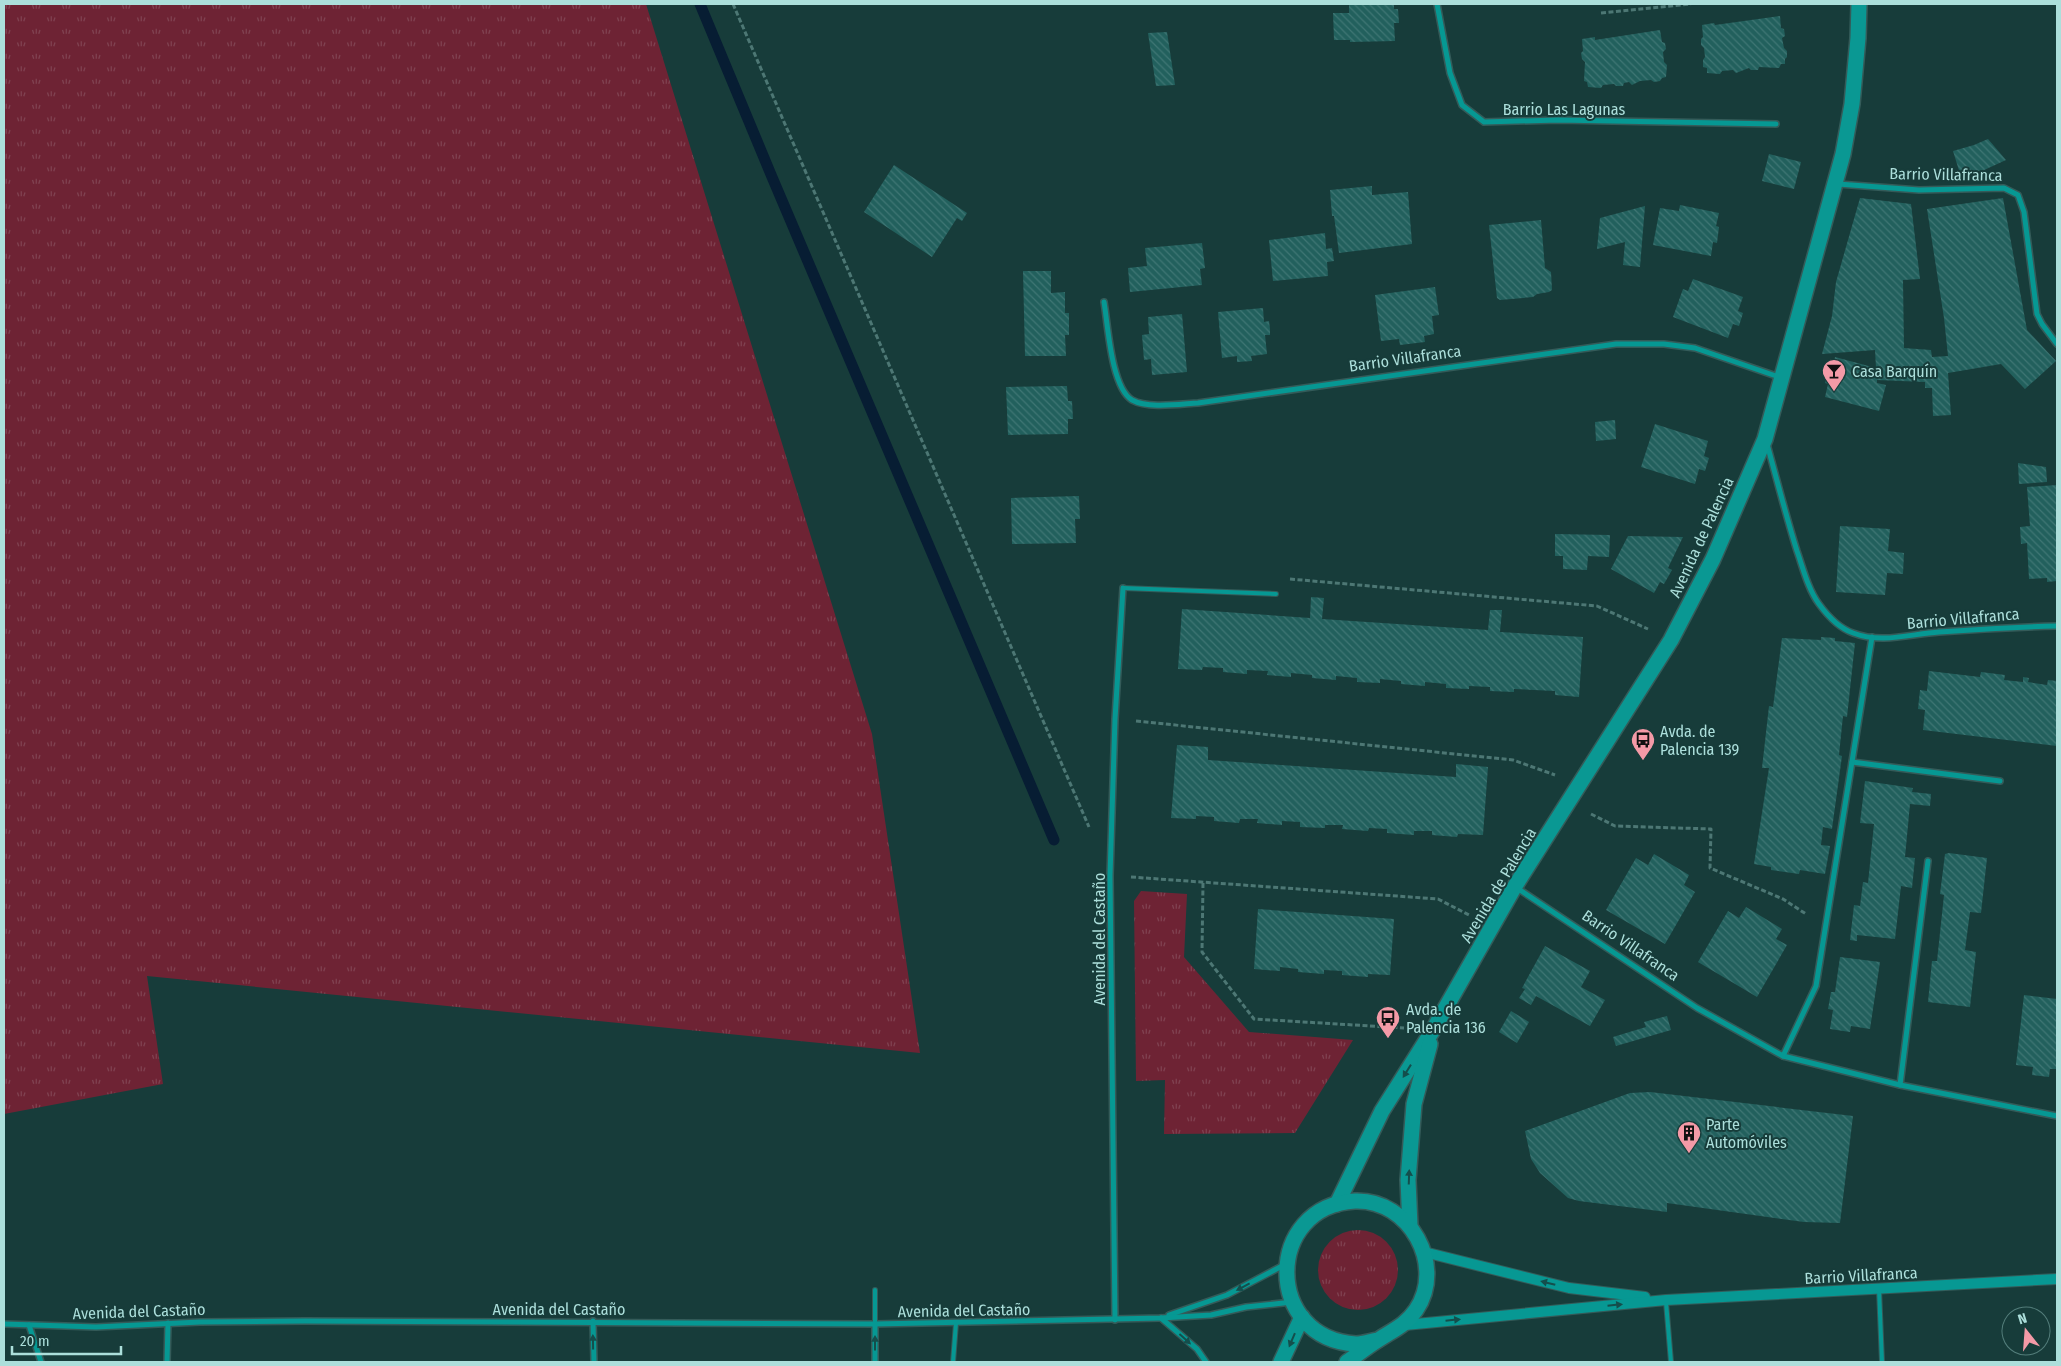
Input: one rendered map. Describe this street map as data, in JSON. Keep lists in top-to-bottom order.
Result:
{
  "streets": {
    "highway": ["Avenida de Palencia"],
    "street": ["Barrio Las Lagunas", "Barrio Villafranca", "Avenida del Castaño"]
  },
  "crossings": [
    ["Barrio Villafranca", "Avenida de Palencia"],
    ["Barrio Villafranca", "Avenida del Castaño"]
  ],
  "places": {
    "bar": ["Casa Barquín"],
    "bus stop": ["Avda. de Palencia 139", "Avda. de Palencia 136"],
    "building": ["Parte Automóviles"]
  },
  "scale_bar": "20 m",
  "north": "top"
}
